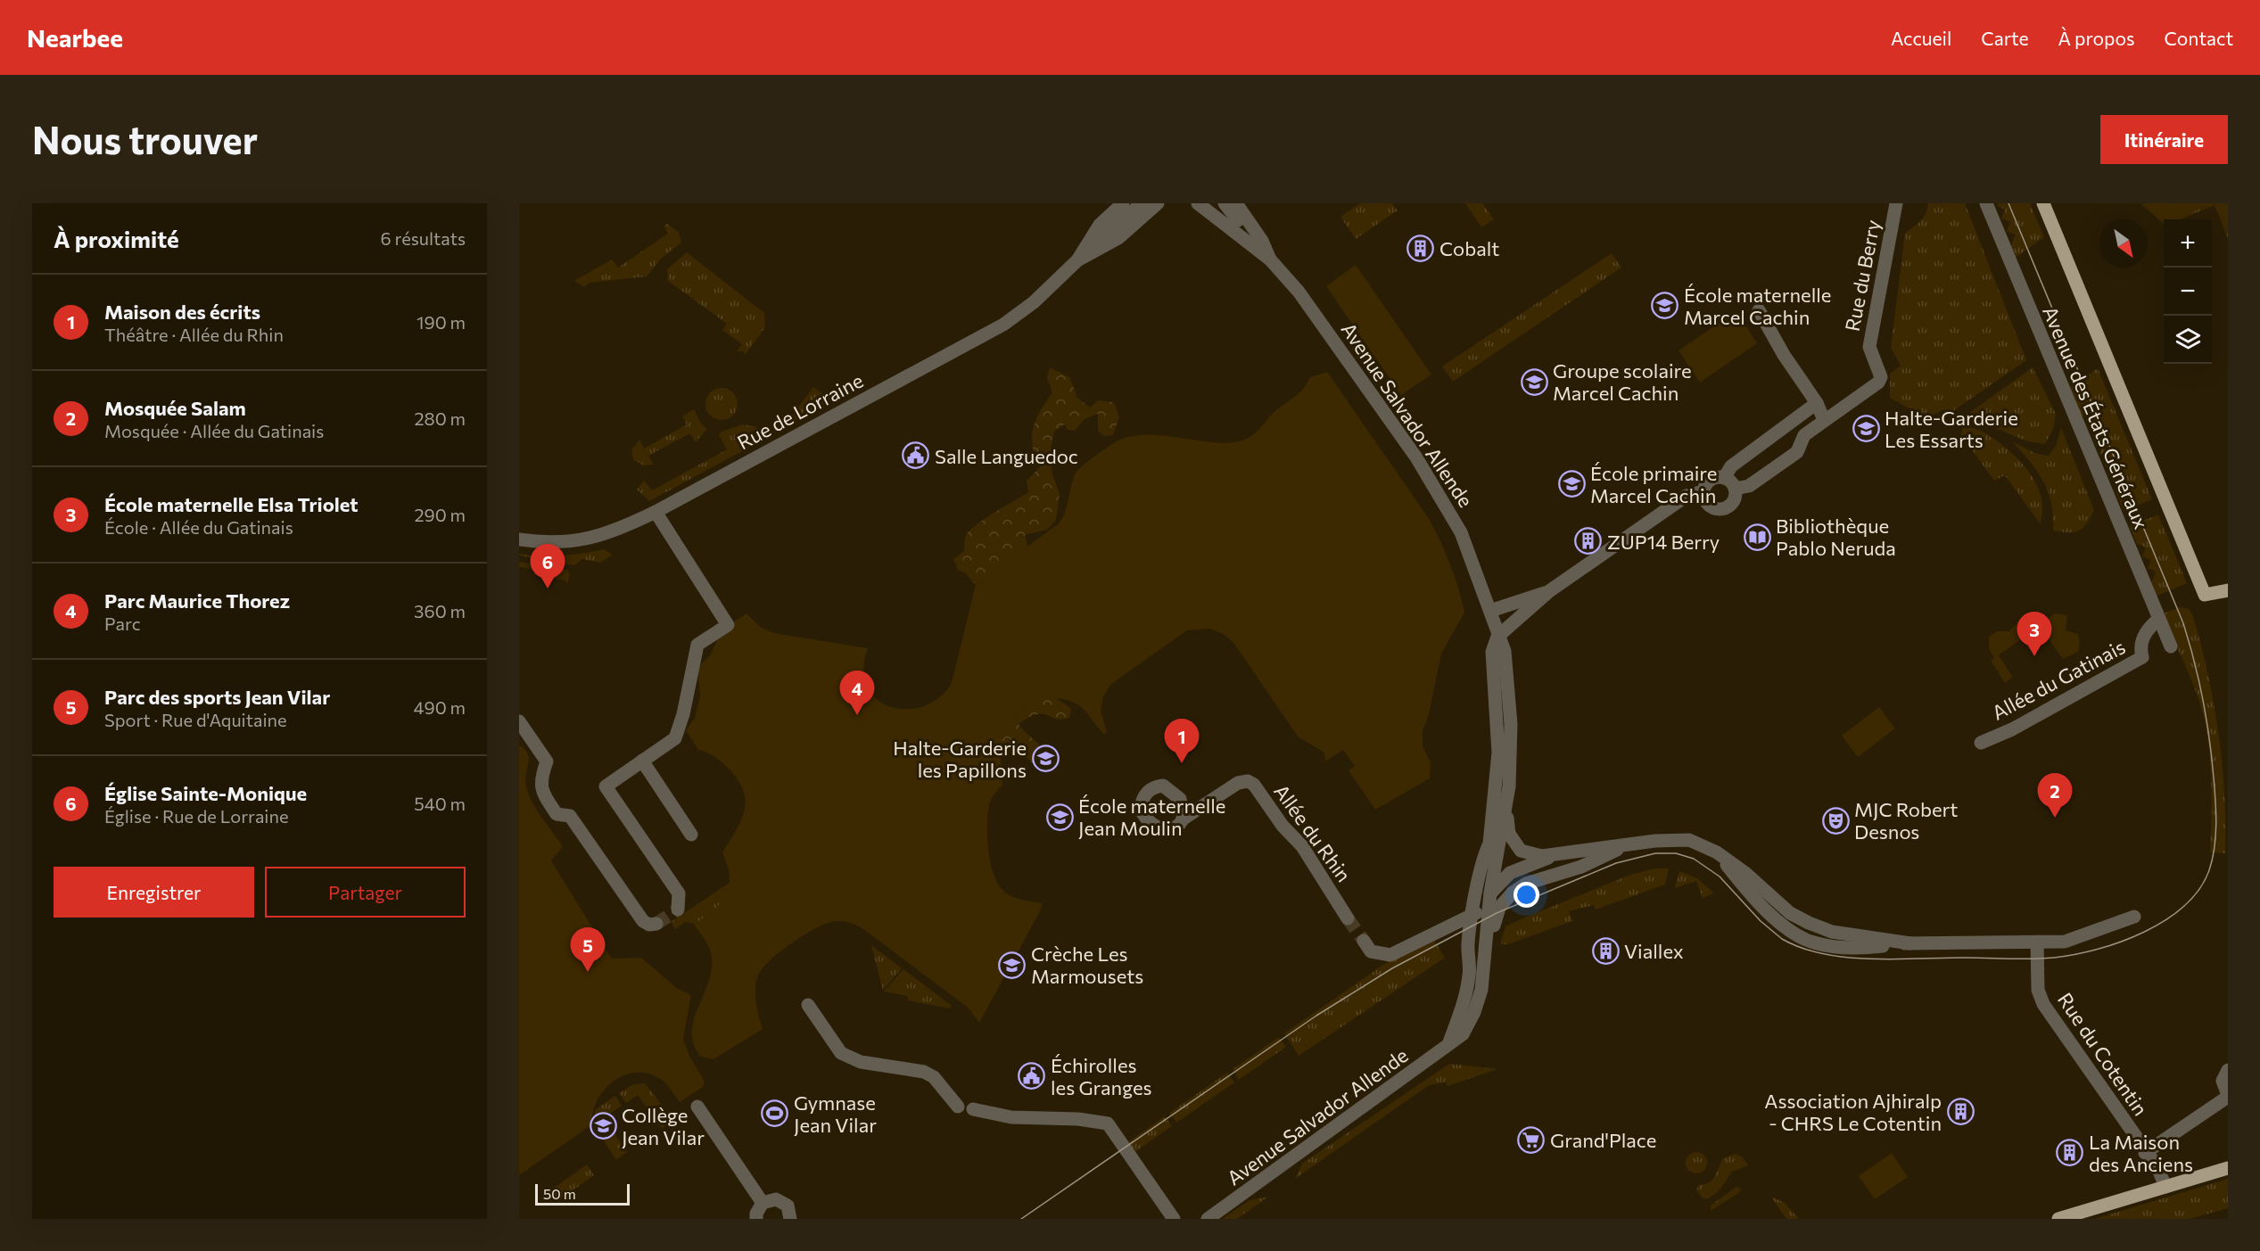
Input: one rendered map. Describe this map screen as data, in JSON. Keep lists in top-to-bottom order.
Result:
{
  "streets": {
    "main road": ["Avenue des États Généraux"],
    "street": [
      "Rue du Berry",
      "Rue de Lorraine",
      "Avenue Salvador Allende",
      "Allée du Gatinais",
      "Allée du Rhin",
      "Rue du Cotentin"
    ]
  },
  "crossings": [
    ["Avenue des États Généraux", "Allée du Gatinais"]
  ],
  "places": {
    "building": [
      "Cobalt",
      "ZUP14 Berry",
      "Viallex",
      "Association Ajhiralp - CHRS Le Cotentin",
      "La Maison des Anciens"
    ],
    "school or university": [
      "École maternelle Marcel Cachin",
      "Groupe scolaire Marcel Cachin",
      "Halte-Garderie Les Essarts",
      "École primaire Marcel Cachin",
      "Halte-Garderie les Papillons",
      "École maternelle Jean Moulin",
      "Crèche Les Marmousets",
      "Collège Jean Vilar"
    ],
    "public building": ["Salle Languedoc", "Échirolles les Granges"],
    "library": ["Bibliothèque Pablo Neruda"],
    "theatre": ["MJC Robert Desnos"],
    "sports": ["Gymnase Jean Vilar"],
    "supermarket": ["Grand'Place"]
  },
  "scale_bar": "50 m",
  "north": "bottom right",
  "page": {
    "header": "Nearbee",
    "nav": [
      "Accueil",
      "Carte",
      "À propos",
      "Contact"
    ],
    "buttons": [
      "Itinéraire",
      ["Enregistrer", "Partager"]
    ],
    "title": "Nous trouver",
    "heading": ["À proximité", "6 résultats"],
    "map_buttons": ["+", "−"],
    "list": [
      {
        "mark": "1",
        "name": "Maison des écrits",
        "note": "Théâtre · Allée du Rhin",
        "value": "190 m"
      },
      {
        "mark": "2",
        "name": "Mosquée Salam",
        "note": "Mosquée · Allée du Gatinais",
        "value": "280 m"
      },
      {
        "mark": "3",
        "name": "École maternelle Elsa Triolet",
        "note": "École · Allée du Gatinais",
        "value": "290 m"
      },
      {
        "mark": "4",
        "name": "Parc Maurice Thorez",
        "note": "Parc",
        "value": "360 m"
      },
      {
        "mark": "5",
        "name": "Parc des sports Jean Vilar",
        "note": "Sport · Rue d'Aquitaine",
        "value": "490 m"
      },
      {
        "mark": "6",
        "name": "Église Sainte-Monique",
        "note": "Église · Rue de Lorraine",
        "value": "540 m"
      }
    ],
    "pins": [
      "6",
      "3",
      "4",
      "1",
      "2",
      "5"
    ],
    "scale": "50 m"
  }
}
